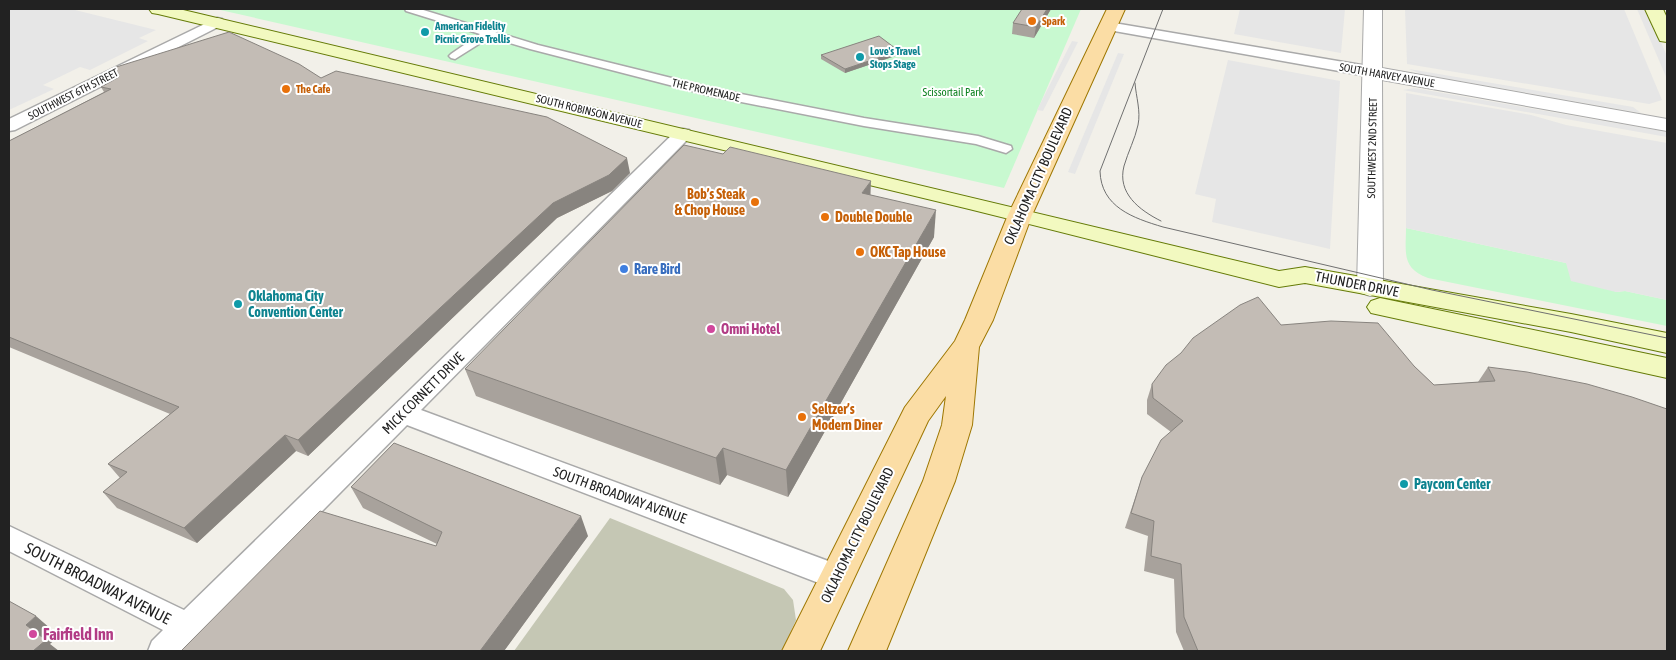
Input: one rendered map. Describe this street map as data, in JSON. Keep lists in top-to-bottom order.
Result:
{
  "streets": {
    "main road": ["SOUTH ROBINSON AVENUE", "OKLAHOMA CITY BOULEVARD", "THUNDER DRIVE"],
    "street": [
      "SOUTH HARVEY AVENUE",
      "THE PROMENADE",
      "SOUTHWEST 6TH STREET",
      "SOUTHWEST 2ND STREET",
      "MICK CORNETT DRIVE",
      "SOUTH BROADWAY AVENUE"
    ]
  },
  "crossings": [
    ["SOUTH HARVEY AVENUE", "SOUTHWEST 2ND STREET"],
    ["SOUTH HARVEY AVENUE", "OKLAHOMA CITY BOULEVARD"],
    ["SOUTHWEST 6TH STREET", "SOUTH ROBINSON AVENUE"],
    ["SOUTH ROBINSON AVENUE", "OKLAHOMA CITY BOULEVARD"],
    ["SOUTH ROBINSON AVENUE", "THUNDER DRIVE"],
    ["SOUTH ROBINSON AVENUE", "MICK CORNETT DRIVE"],
    ["SOUTHWEST 2ND STREET", "THUNDER DRIVE"],
    ["OKLAHOMA CITY BOULEVARD", "THUNDER DRIVE"],
    ["OKLAHOMA CITY BOULEVARD", "SOUTH BROADWAY AVENUE"],
    ["MICK CORNETT DRIVE", "SOUTH BROADWAY AVENUE"]
  ],
  "parks": ["Scissortail Park"],
  "places": [
    "Spark",
    "American Fidelity Picnic Grove Trellis",
    "Love's Travel Stops Stage",
    "The Cafe",
    "Bob’s Steak & Chop House",
    "Double Double",
    "OKC Tap House",
    "Rare Bird",
    "Oklahoma City Convention Center",
    "Omni Hotel",
    "Seltzer’s Modern Diner",
    "Paycom Center",
    "Fairfield Inn"
  ]
}
